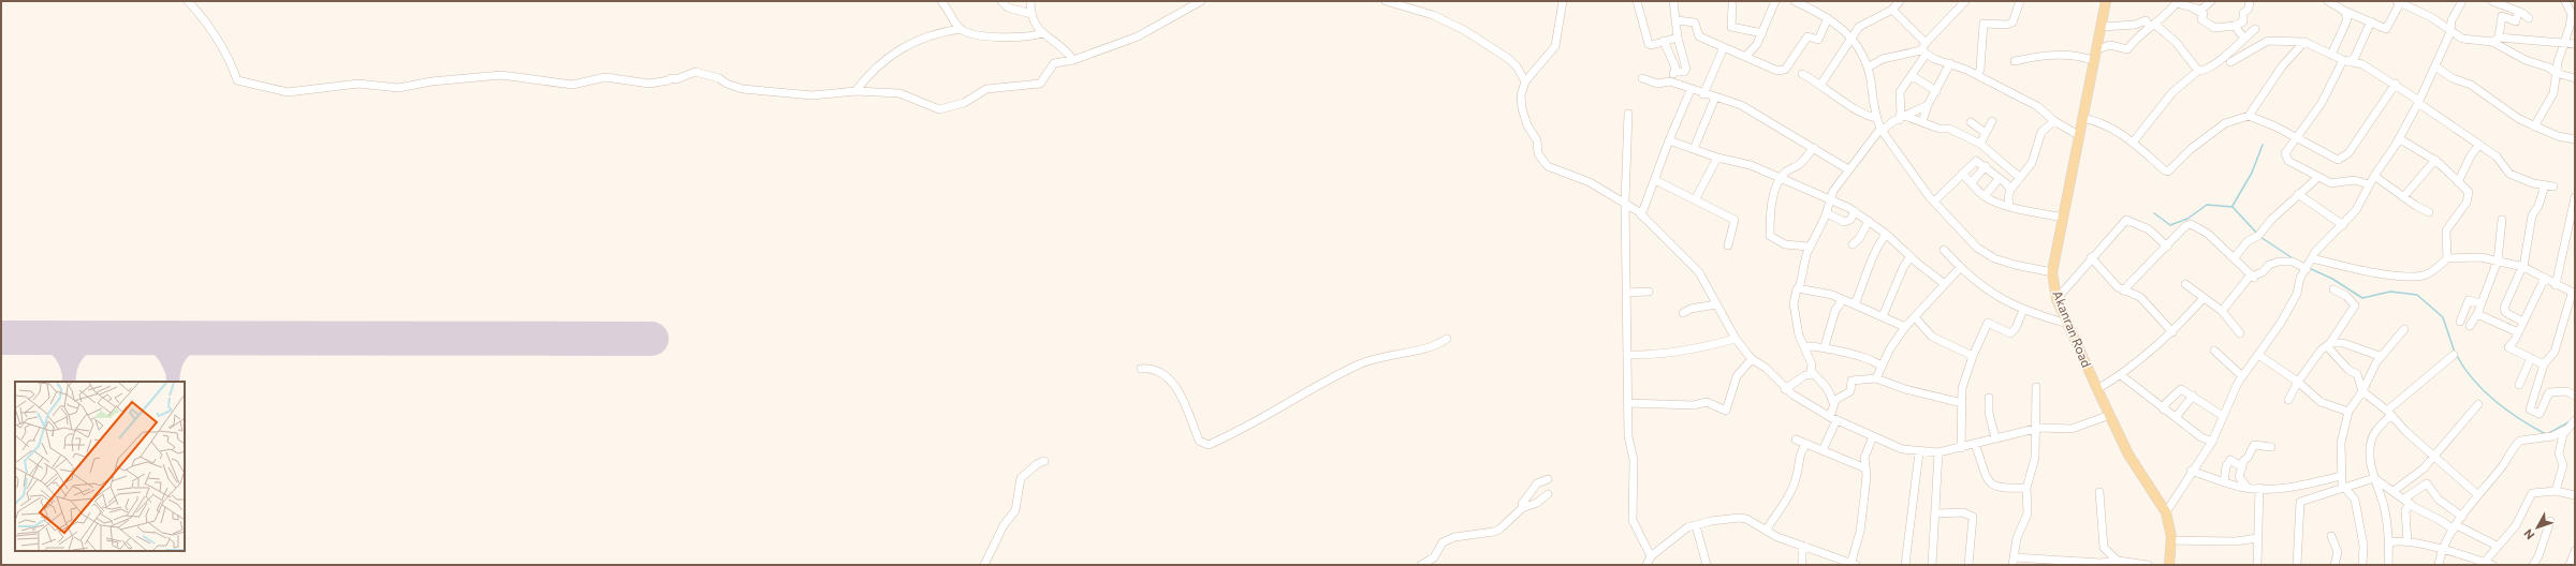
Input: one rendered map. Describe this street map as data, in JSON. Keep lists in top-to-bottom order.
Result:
{
  "streets": {
    "main road": ["Akanran Road"]
  },
  "north": "bottom left"
}
